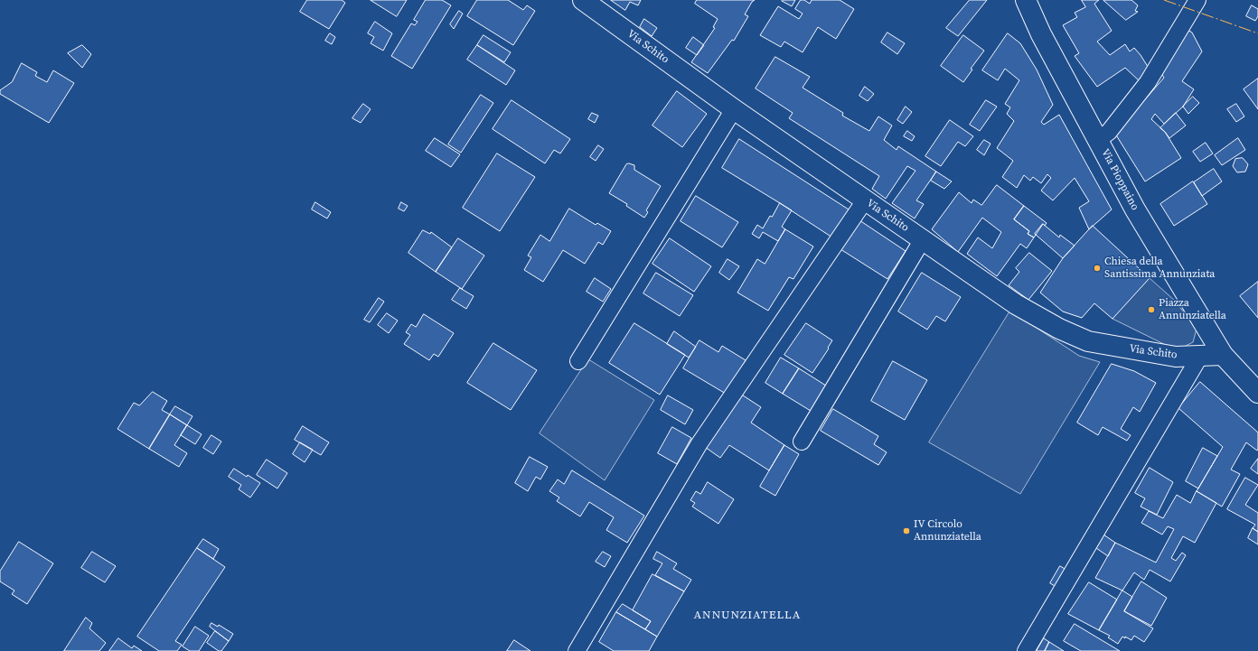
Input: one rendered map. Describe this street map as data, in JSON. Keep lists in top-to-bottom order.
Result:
{
  "streets": {
    "street": ["Via Schito", "Via Pioppaino"]
  },
  "crossings": [
    ["Via Schito", "Via Pioppaino"]
  ],
  "districts": ["ANNUNZIATELLA"],
  "places": ["Chiesa della Santissima Annunziata", "Piazza Annunziatella", "IV Circolo Annunziatella"]
}
